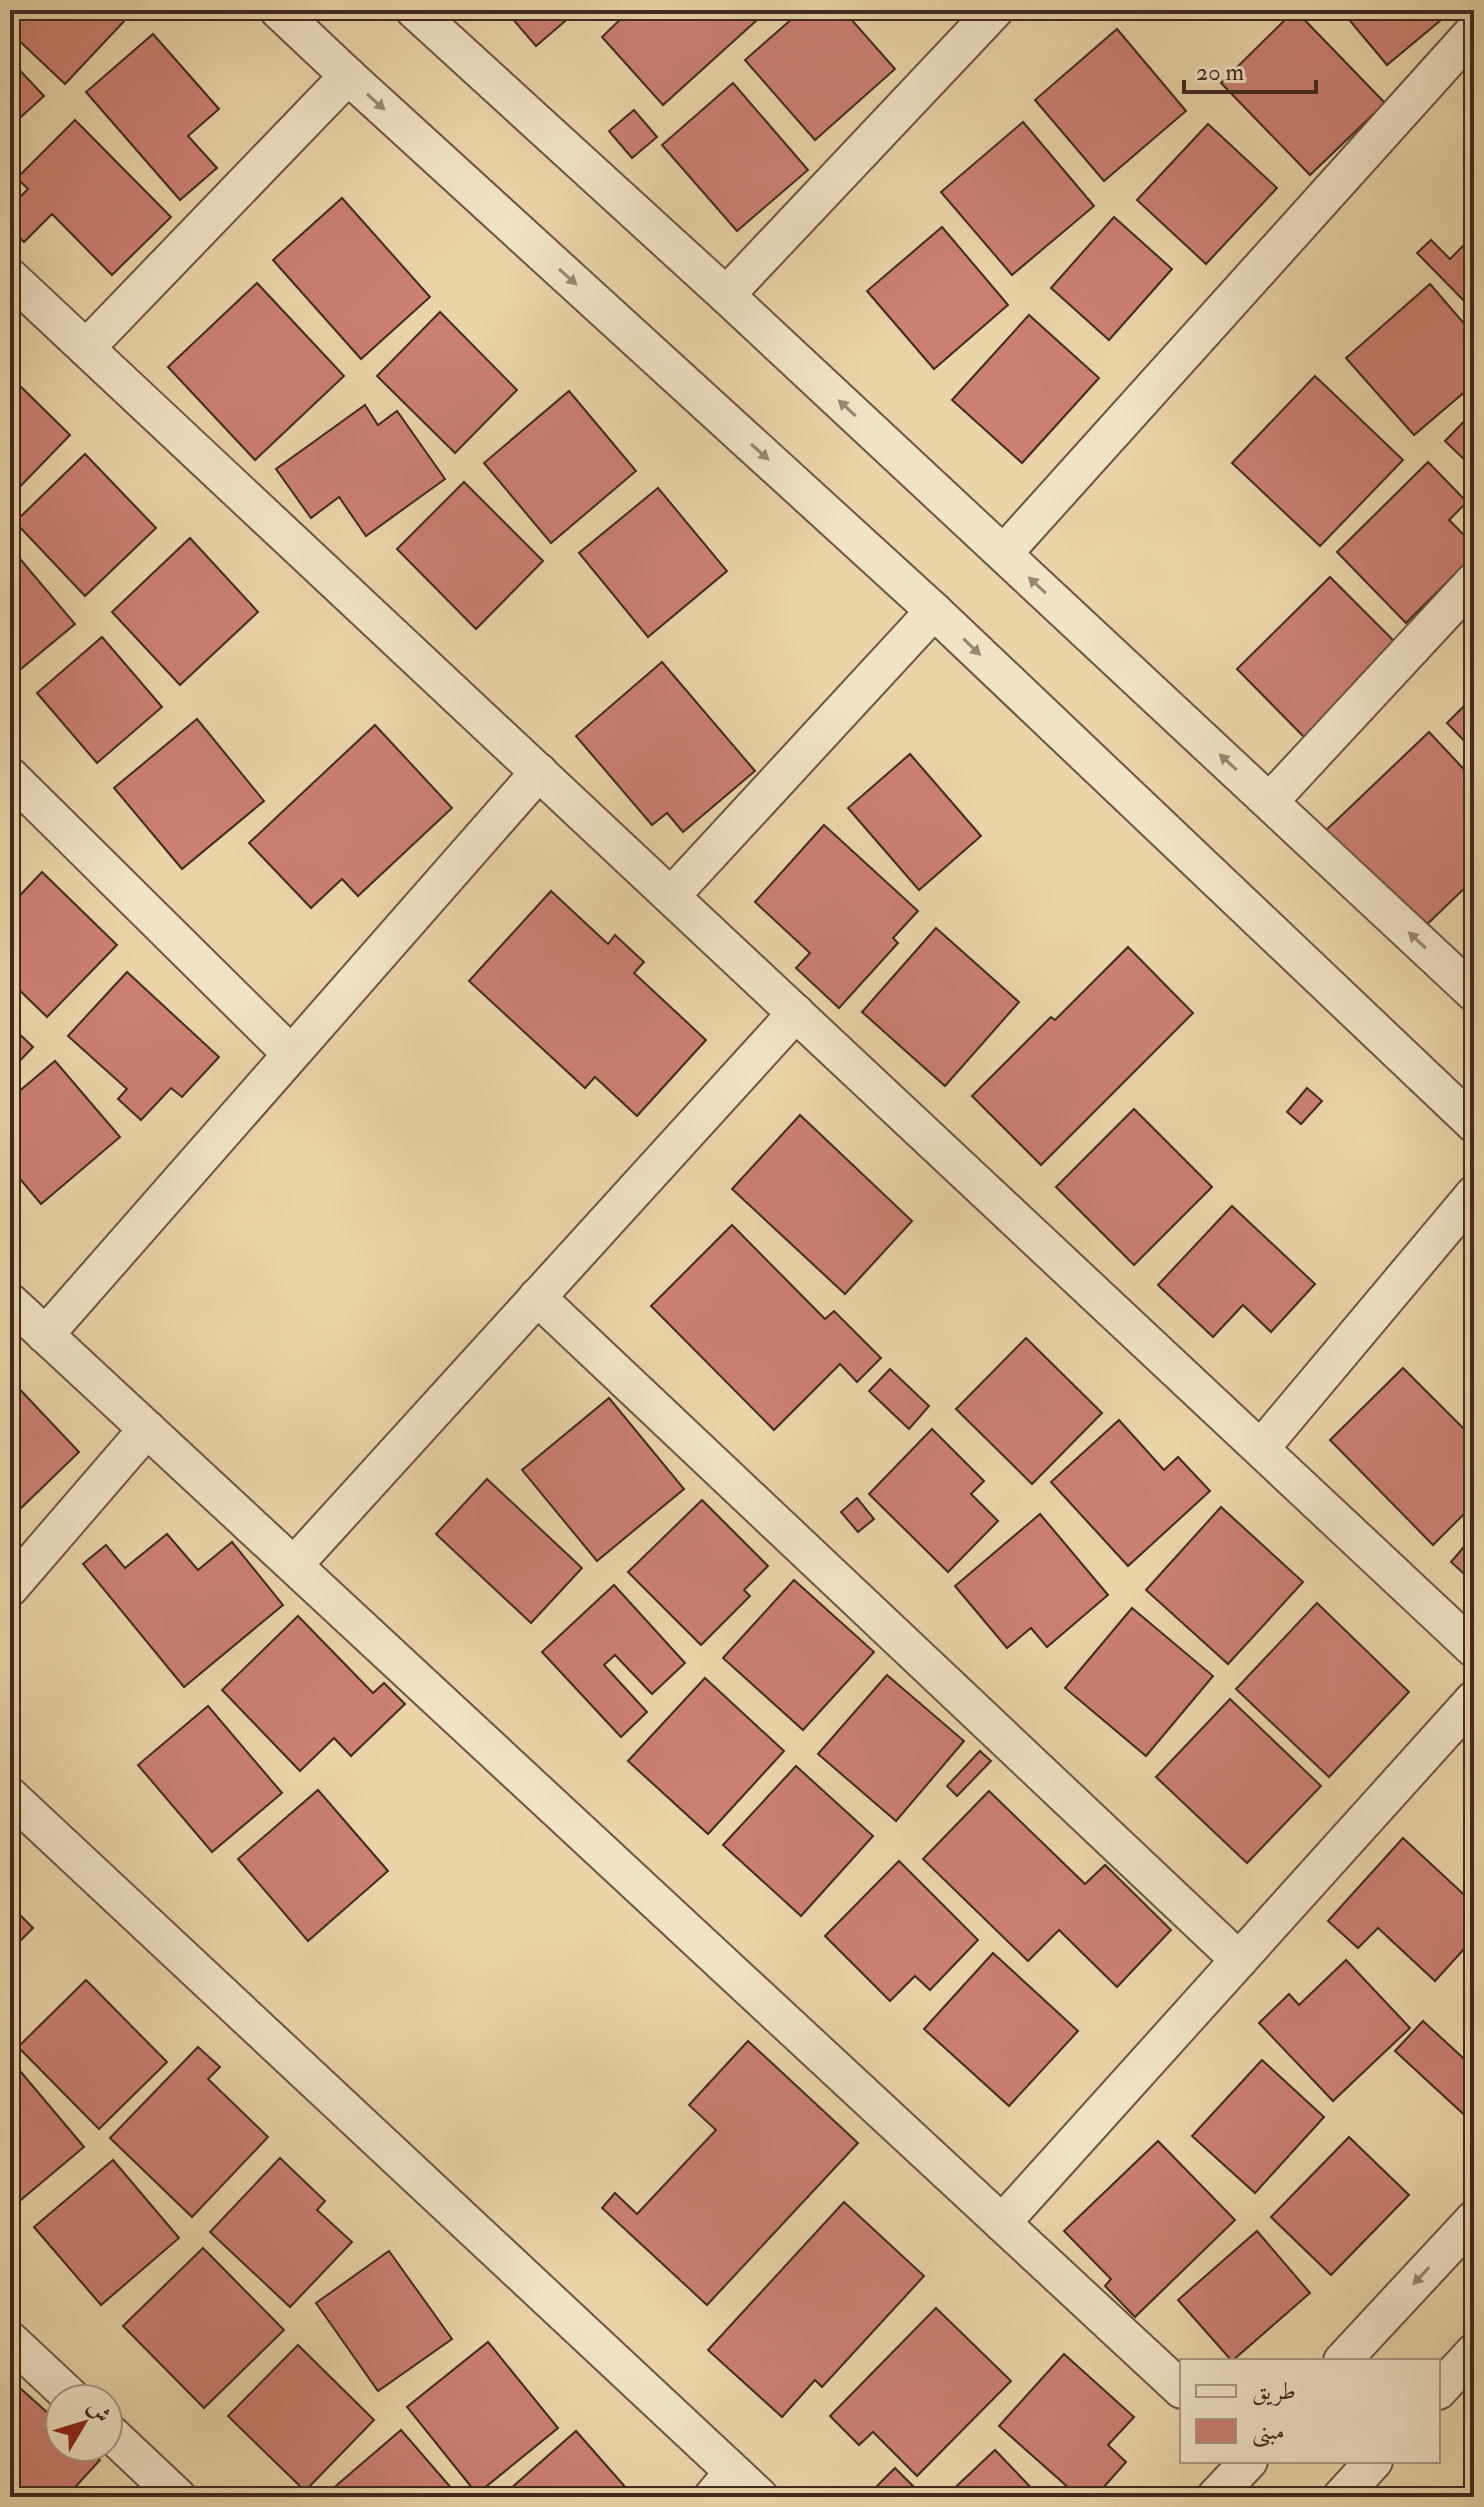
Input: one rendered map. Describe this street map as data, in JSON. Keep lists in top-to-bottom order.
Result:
{
  "legend": ["طريق", "مبنى"],
  "scale_bar": "20 m",
  "north": "top right"
}
